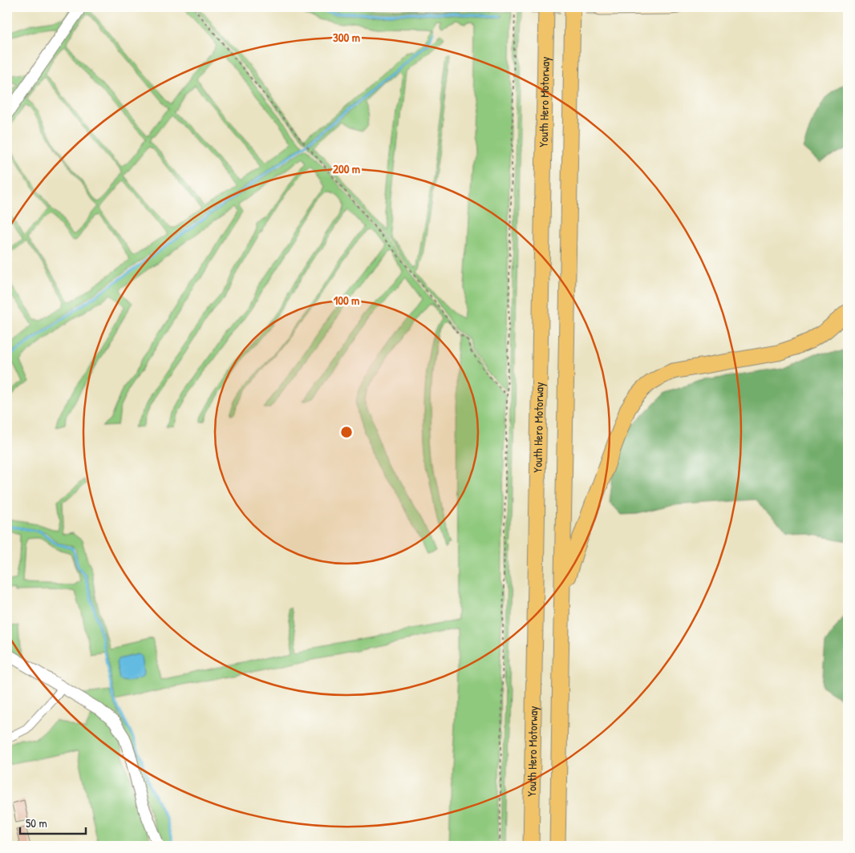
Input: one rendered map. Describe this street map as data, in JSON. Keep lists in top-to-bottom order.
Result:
{
  "streets": {
    "highway": ["Youth Hero Motorway"]
  },
  "scale_bar": "50 m",
  "rings": ["300 m", "200 m", "100 m"]
}
